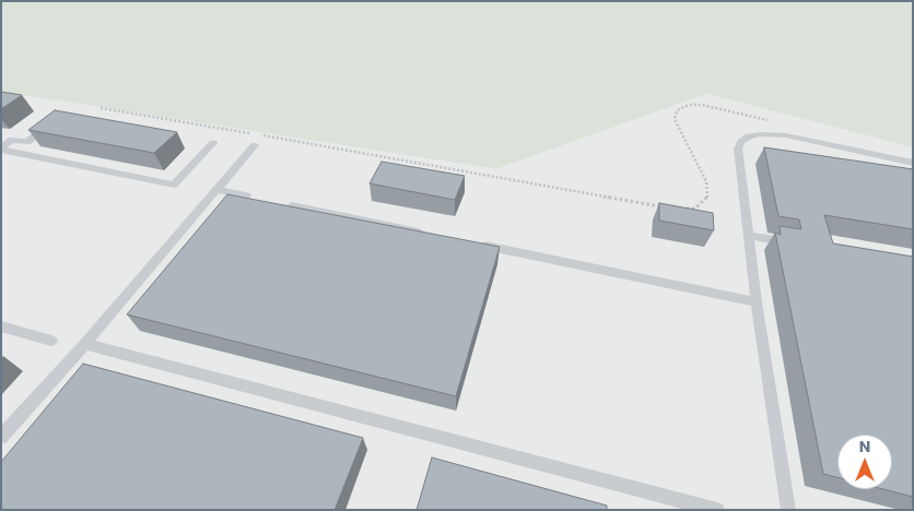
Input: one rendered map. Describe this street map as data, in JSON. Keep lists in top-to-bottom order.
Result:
{
  "north": "top"
}
